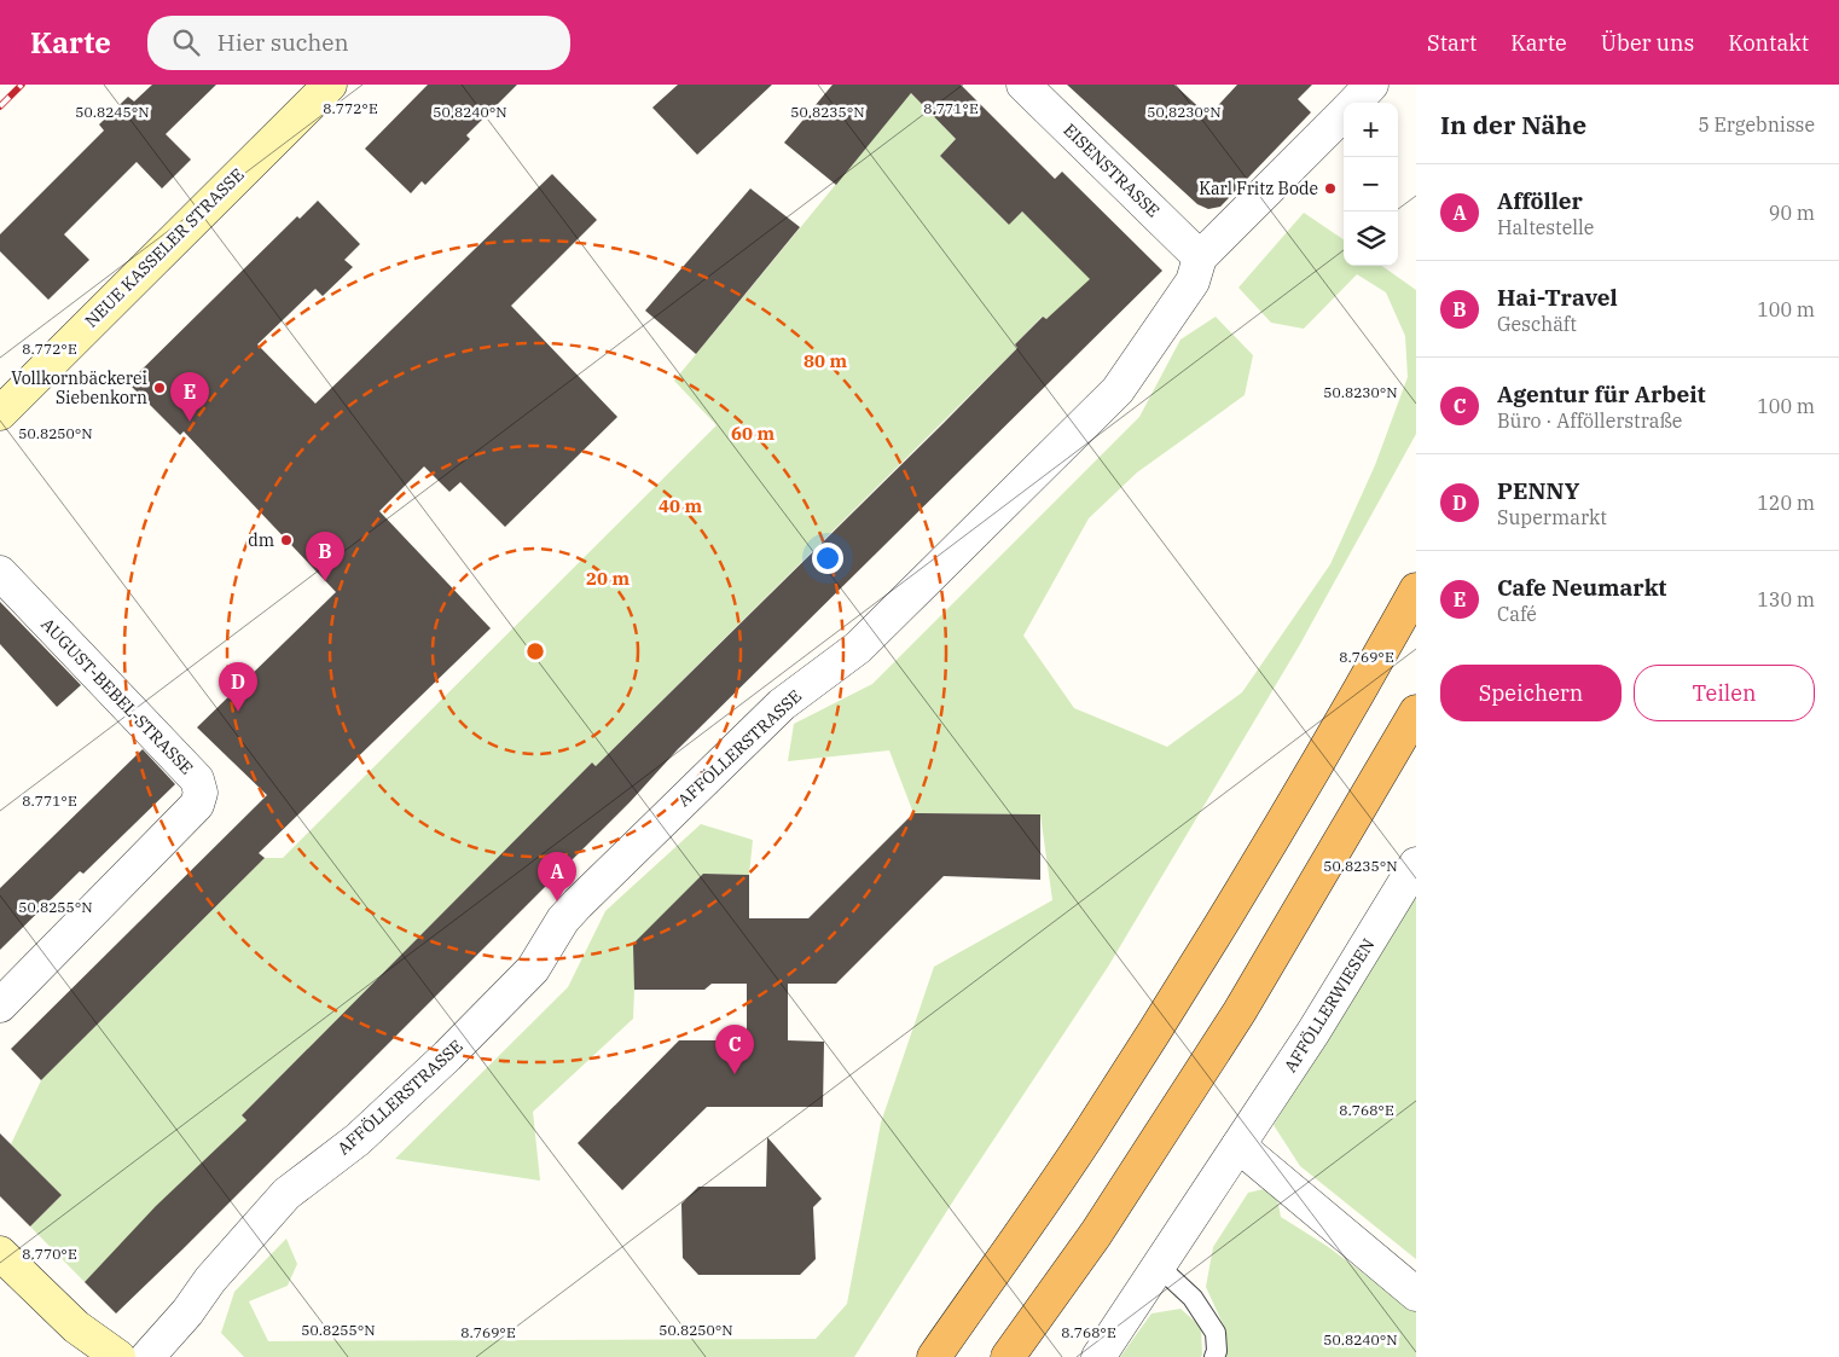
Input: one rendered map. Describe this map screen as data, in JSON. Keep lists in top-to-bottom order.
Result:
{
  "streets": {
    "main road": ["NEUE KASSELER STRASSE"],
    "street": [
      "EISENSTRASSE",
      "AUGUST-BEBEL-STRASSE",
      "AFFÖLLERSTRASSE",
      "AFFÖLLERWIESEN"
    ]
  },
  "crossings": [
    ["EISENSTRASSE", "AFFÖLLERSTRASSE"]
  ],
  "places": ["Karl Fritz Bode", "Vollkornbäckerei Siebenkorn", "dm"],
  "page": {
    "header": "Karte",
    "search": "Hier suchen",
    "nav": [
      "Start",
      "Karte",
      "Über uns",
      "Kontakt"
    ],
    "heading": ["In der Nähe", "5 Ergebnisse"],
    "map_buttons": ["+", "−"],
    "list": [
      {
        "mark": "A",
        "name": "Afföller",
        "note": "Haltestelle",
        "value": "90 m"
      },
      {
        "mark": "B",
        "name": "Hai-Travel",
        "note": "Geschäft",
        "value": "100 m"
      },
      {
        "mark": "C",
        "name": "Agentur für Arbeit",
        "note": "Büro · Afföllerstraße",
        "value": "100 m"
      },
      {
        "mark": "D",
        "name": "PENNY",
        "note": "Supermarkt",
        "value": "120 m"
      },
      {
        "mark": "E",
        "name": "Cafe Neumarkt",
        "note": "Café",
        "value": "130 m"
      }
    ],
    "pins": [
      "E",
      "B",
      "D",
      "A",
      "C"
    ],
    "buttons": ["Speichern", "Teilen"]
  },
  "coordinates": [
    "8.771°E",
    "8.772°E",
    "50.8245°N",
    "50.8240°N",
    "50.8235°N",
    "50.8230°N",
    "50.8250°N",
    "8.769°E",
    "50.8255°N",
    "8.768°E",
    "8.770°E"
  ],
  "rings": [
    "80 m",
    "60 m",
    "40 m",
    "20 m"
  ]
}
